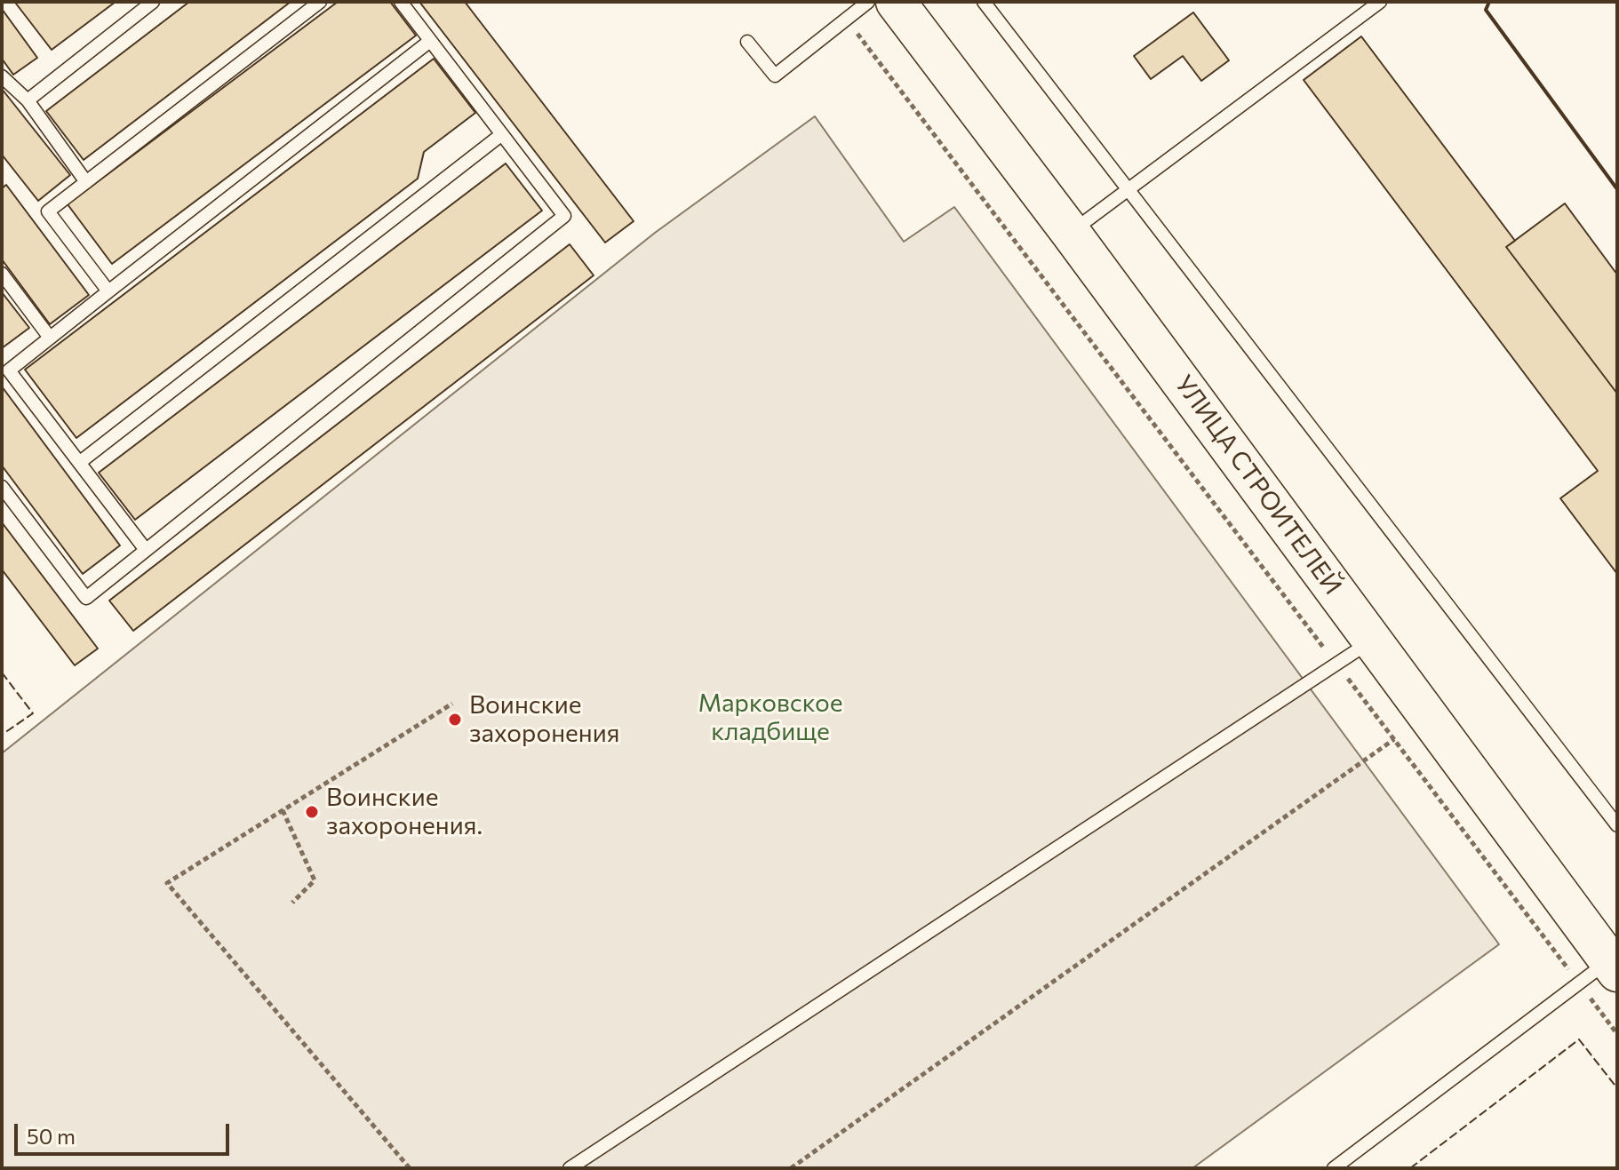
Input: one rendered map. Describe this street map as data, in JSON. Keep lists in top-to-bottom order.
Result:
{
  "streets": {
    "main road": ["УЛИЦА СТРОИТЕЛЕЙ"]
  },
  "parks": ["Марковское кладбище"],
  "places": ["Воинские захоронения", "Воинские захоронения."],
  "scale_bar": "50 m"
}
